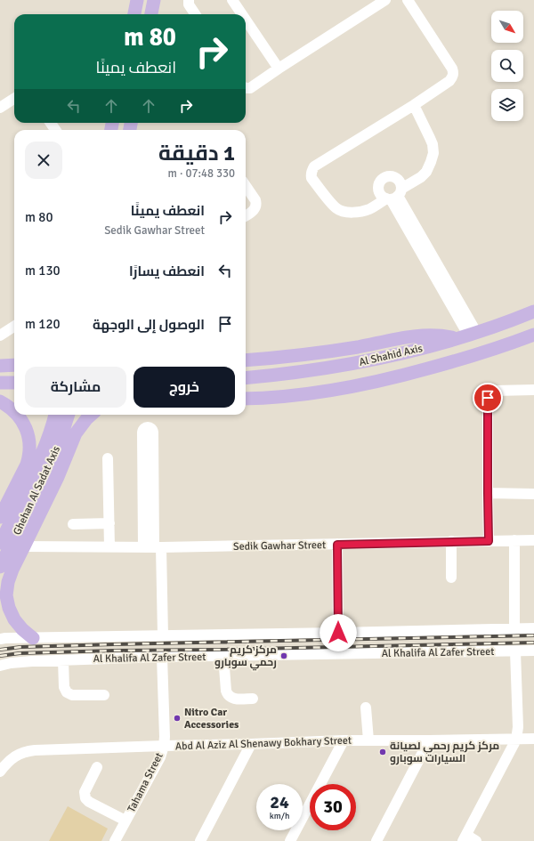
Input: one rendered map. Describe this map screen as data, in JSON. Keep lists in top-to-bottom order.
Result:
{
  "streets": {
    "main road": ["Al Shahid Axis", "Ghehan Al Sadat Axis"],
    "street": [
      "Sedik Gawhar Street",
      "Al Khalifa Al Zafer Street",
      "Abd Al Aziz Al Shenawy Bokhary Street",
      "Tahama Street"
    ]
  },
  "crossings": [
    ["Al Khalifa Al Zafer Street", "Tahama Street"],
    ["Abd Al Aziz Al Shenawy Bokhary Street", "Tahama Street"]
  ],
  "places": ["مركز كريم رحمي سوبارو", "Nitro Car Accessories", "مركز كريم رحمي لصيانة السيارات سوبارو"],
  "north": "bottom right",
  "page": {
    "turn": ["80 m", "انعطف يمينًا"],
    "heading": ["1 دقيقة", "330 m · 07:48"],
    "list": [
      {
        "name": "انعطف يمينًا",
        "note": "Sedik Gawhar Street",
        "value": "80 m"
      },
      {
        "name": "انعطف يسارًا",
        "value": "130 m"
      },
      {
        "name": "الوصول إلى الوجهة",
        "value": "120 m"
      }
    ],
    "buttons": ["خروج", "مشاركة"],
    "speed": "24 km/h",
    "limit": "30"
  }
}
